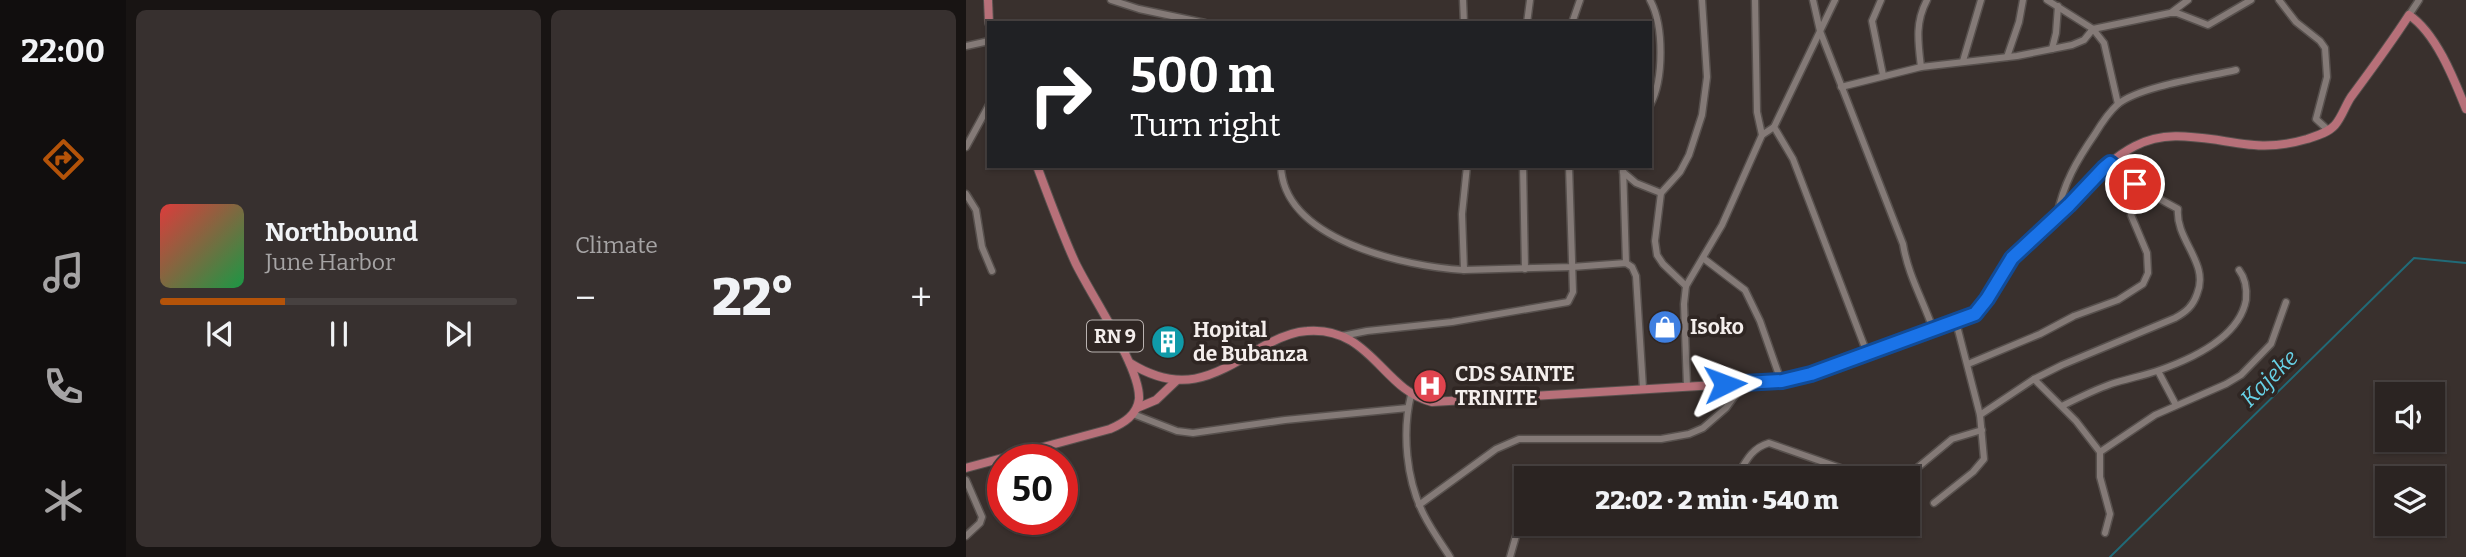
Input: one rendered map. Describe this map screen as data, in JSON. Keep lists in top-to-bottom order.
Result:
{
  "streets": {
    "main road": ["RN 9"]
  },
  "water": ["Kajeke"],
  "places": {
    "shop": ["Isoko"],
    "building": ["Hopital de Bubanza"],
    "hospital": ["CDS SAINTE TRINITE"]
  },
  "page": {
    "tabs": "22:00",
    "tile": "Climate",
    "turn": ["500 m", "Turn right"],
    "song": ["Northbound", "June Harbor"],
    "heat": ["−", "22°", "+"],
    "limit": "50",
    "trip": "22:02 · 2 min · 540 m"
  }
}
